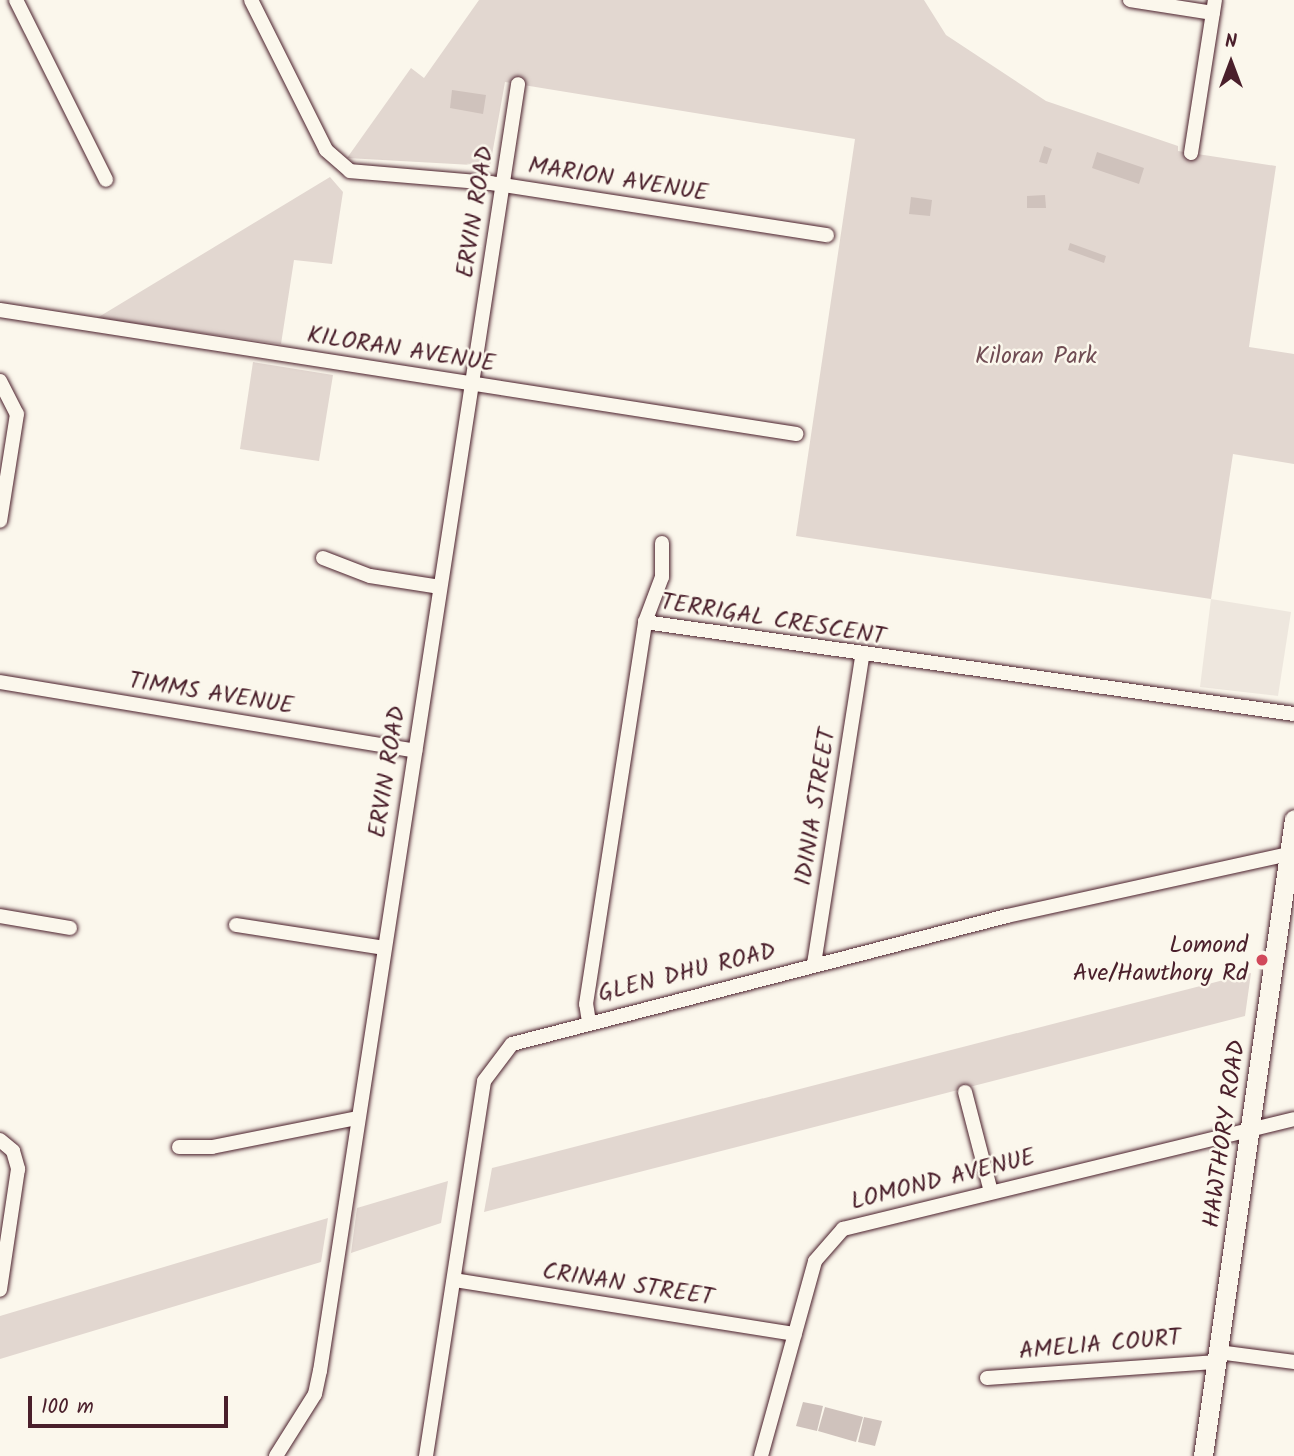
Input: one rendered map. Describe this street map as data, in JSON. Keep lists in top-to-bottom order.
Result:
{
  "streets": {
    "main road": ["HAWTHORY ROAD"],
    "street": [
      "MARION AVENUE",
      "ERVIN ROAD",
      "KILORAN AVENUE",
      "TERRIGAL CRESCENT",
      "TIMMS AVENUE",
      "IDINIA STREET",
      "GLEN DHU ROAD",
      "LOMOND AVENUE",
      "CRINAN STREET",
      "AMELIA COURT"
    ]
  },
  "crossings": [
    ["MARION AVENUE", "ERVIN ROAD"],
    ["ERVIN ROAD", "KILORAN AVENUE"],
    ["ERVIN ROAD", "TIMMS AVENUE"],
    ["TERRIGAL CRESCENT", "IDINIA STREET"],
    ["TERRIGAL CRESCENT", "GLEN DHU ROAD"],
    ["IDINIA STREET", "GLEN DHU ROAD"],
    ["GLEN DHU ROAD", "HAWTHORY ROAD"],
    ["GLEN DHU ROAD", "CRINAN STREET"],
    ["HAWTHORY ROAD", "LOMOND AVENUE"],
    ["HAWTHORY ROAD", "AMELIA COURT"],
    ["LOMOND AVENUE", "CRINAN STREET"]
  ],
  "parks": ["Kiloran Park"],
  "places": ["Lomond Ave/Hawthory Rd"],
  "scale_bar": "100 m",
  "north": "top"
}
